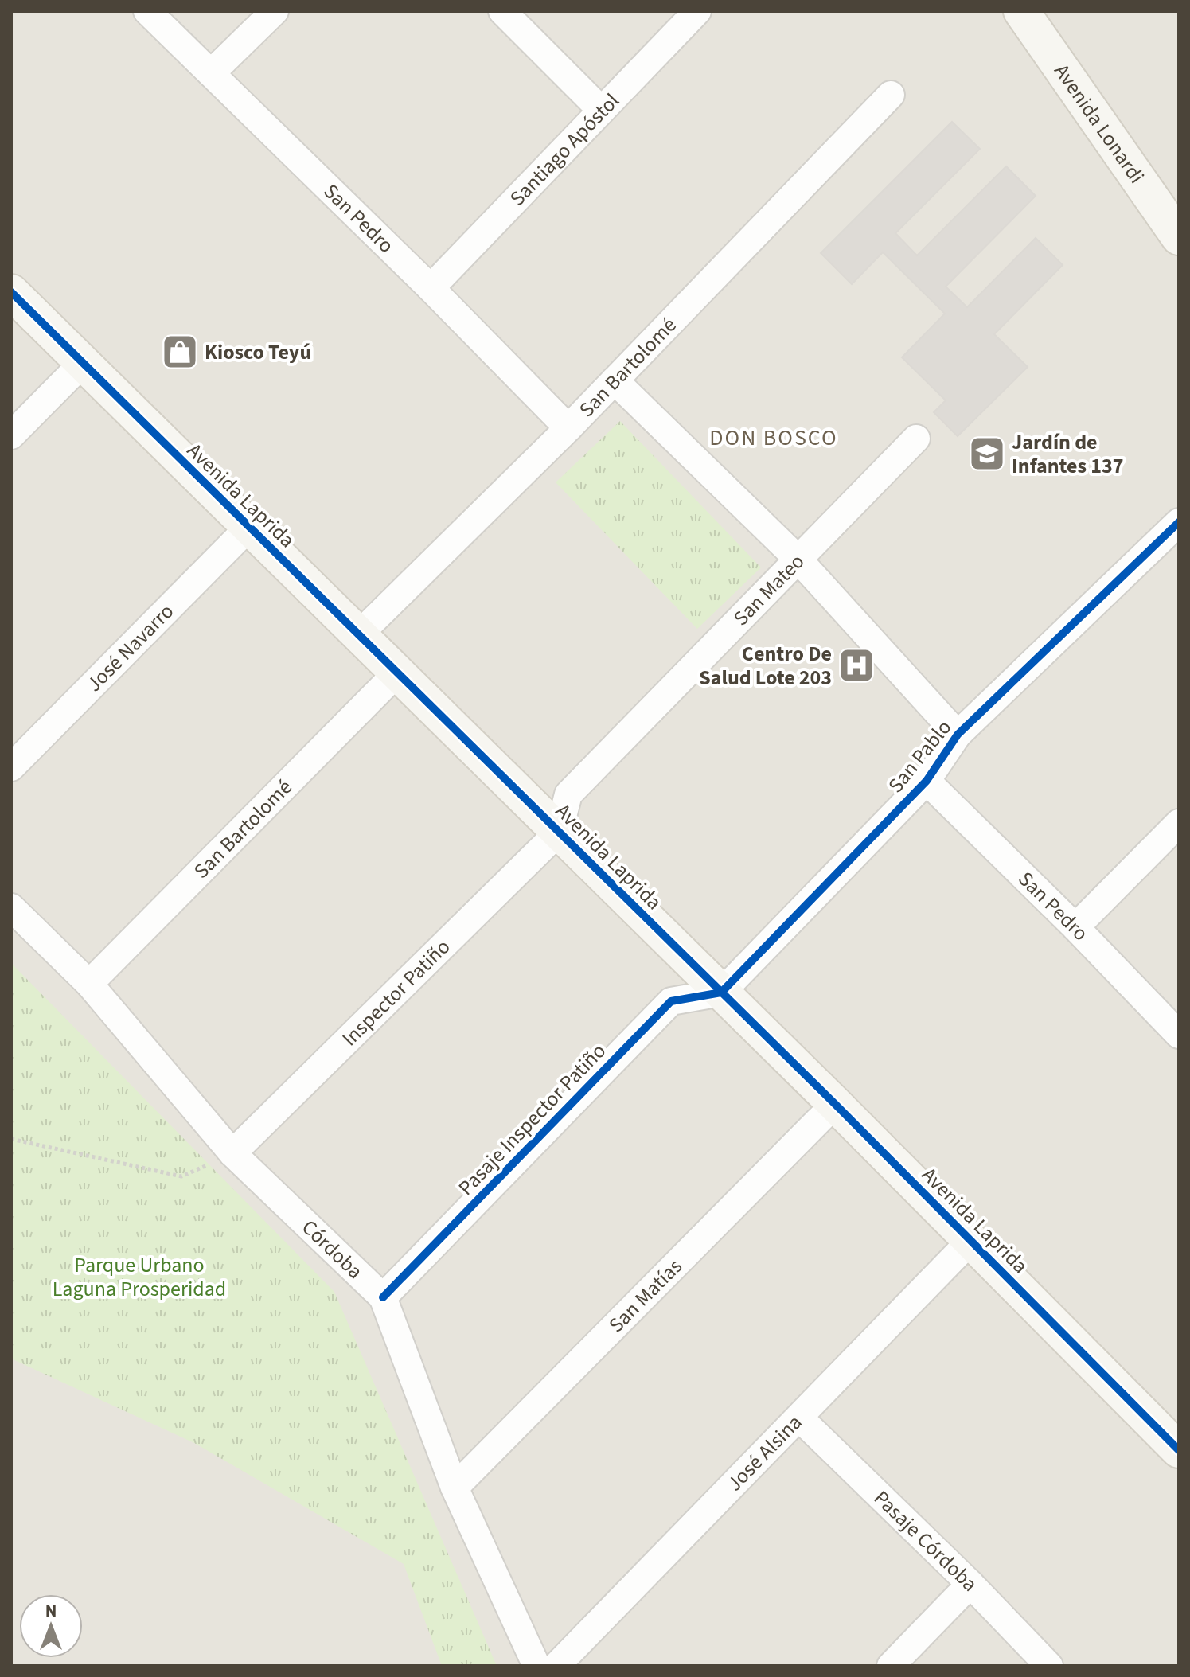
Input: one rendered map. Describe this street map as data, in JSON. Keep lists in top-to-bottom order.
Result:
{
  "streets": {
    "street": [
      "Avenida Lonardi",
      "Santiago Apóstol",
      "San Pedro",
      "San Bartolomé",
      "Avenida Laprida",
      "San Mateo",
      "José Navarro",
      "San Pablo",
      "Inspector Patiño",
      "Pasaje Inspector Patiño",
      "Córdoba",
      "San Matías",
      "José Alsina",
      "Pasaje Córdoba"
    ]
  },
  "crossings": [
    ["Santiago Apóstol", "San Pedro"],
    ["San Pedro", "San Bartolomé"],
    ["San Pedro", "San Pablo"],
    ["San Bartolomé", "Avenida Laprida"],
    ["San Bartolomé", "Córdoba"],
    ["Avenida Laprida", "San Mateo"],
    ["Avenida Laprida", "José Navarro"],
    ["Avenida Laprida", "San Pablo"],
    ["Avenida Laprida", "Inspector Patiño"],
    ["Avenida Laprida", "Pasaje Inspector Patiño"],
    ["Avenida Laprida", "San Matías"],
    ["Avenida Laprida", "José Alsina"],
    ["San Mateo", "Inspector Patiño"],
    ["San Pablo", "Pasaje Inspector Patiño"],
    ["Inspector Patiño", "Córdoba"],
    ["Pasaje Inspector Patiño", "Córdoba"],
    ["Córdoba", "San Matías"],
    ["José Alsina", "Pasaje Córdoba"]
  ],
  "districts": ["DON BOSCO"],
  "parks": ["Parque Urbano Laguna Prosperidad"],
  "places": {
    "shop": ["Kiosco Teyú"],
    "school or university": ["Jardín de Infantes 137"],
    "hospital": ["Centro De Salud Lote 203"]
  },
  "north": "top"
}
